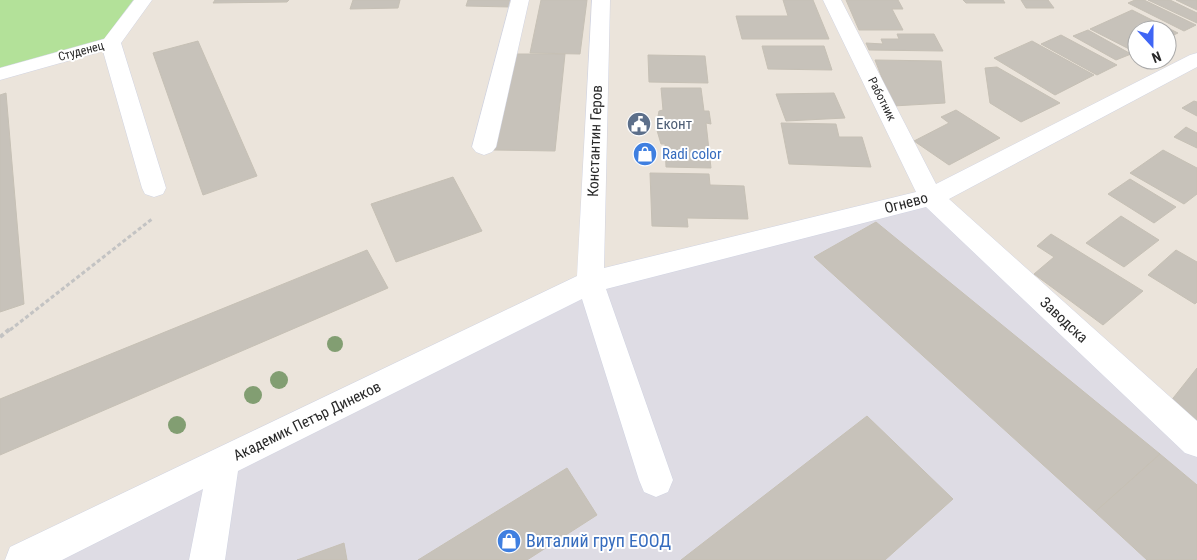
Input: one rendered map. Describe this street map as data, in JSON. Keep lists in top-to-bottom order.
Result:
{
  "streets": {
    "street": [
      "Студенец",
      "Работник",
      "Константин Геров",
      "Огнево",
      "Заводска",
      "Академик Петър Динеков"
    ]
  },
  "crossings": [
    ["Работник", "Огнево"],
    ["Работник", "Заводска"],
    ["Константин Геров", "Огнево"],
    ["Константин Геров", "Академик Петър Динеков"],
    ["Огнево", "Заводска"],
    ["Огнево", "Академик Петър Динеков"]
  ],
  "places": {
    "public building": ["Еконт"],
    "shop": ["Radi color", "Виталий груп ЕООД"]
  },
  "north": "bottom"
}
